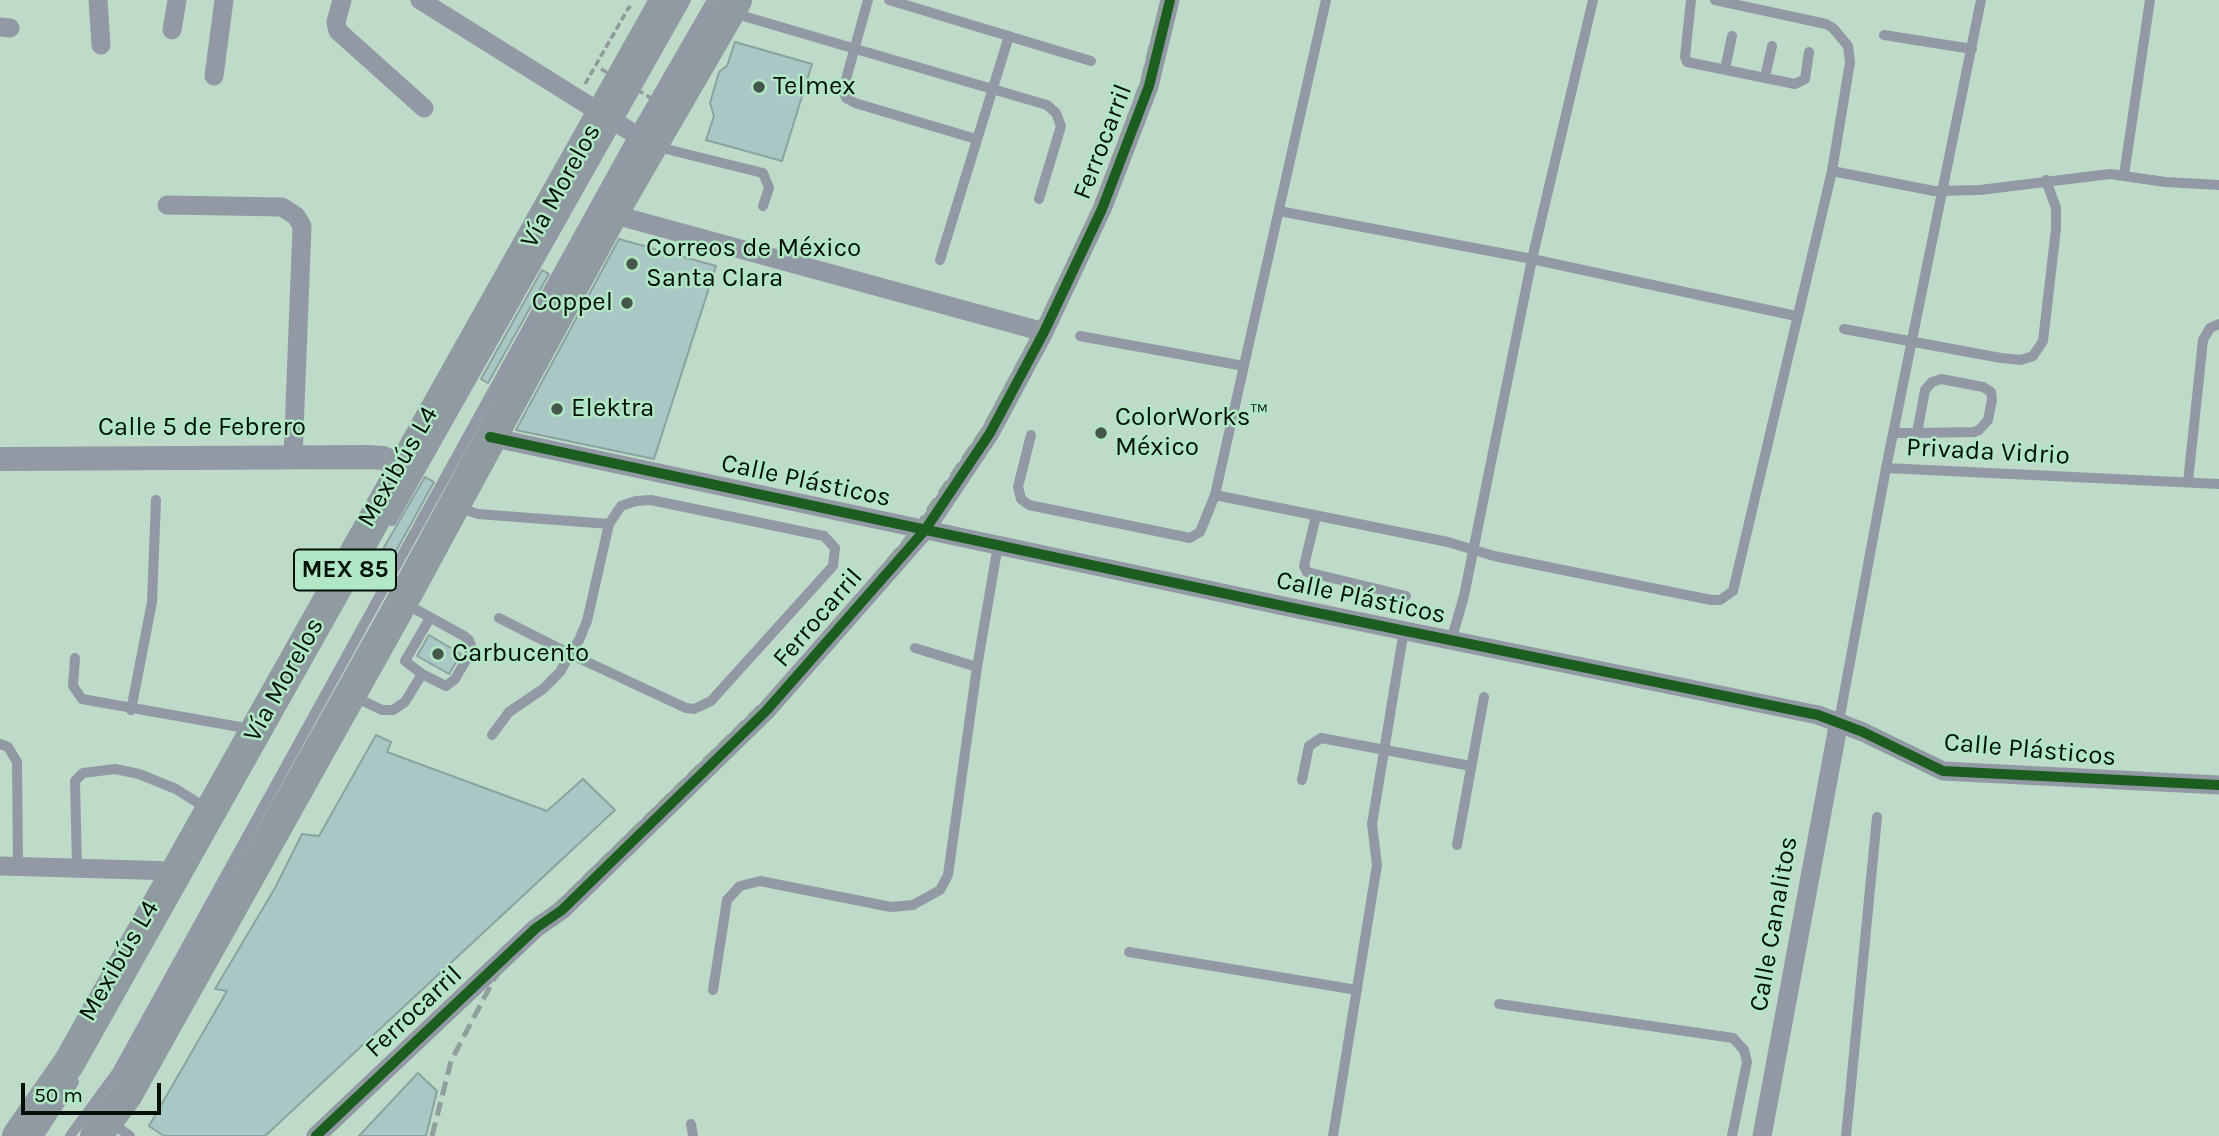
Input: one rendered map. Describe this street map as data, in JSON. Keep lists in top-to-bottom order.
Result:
{
  "streets": {
    "main road": ["Vía Morelos", "MEX 85"],
    "street": [
      "Ferrocarril",
      "Calle 5 de Febrero",
      "Calle Plásticos",
      "Calle Canalitos"
    ],
    "lane": ["Privada Vidrio", "Mexibús L4"]
  },
  "crossings": [
    ["Ferrocarril", "Calle Plásticos"],
    ["Vía Morelos", "Calle 5 de Febrero"],
    ["Vía Morelos", "Mexibús L4"],
    ["Privada Vidrio", "Calle Plásticos"],
    ["Privada Vidrio", "Calle Canalitos"],
    ["Mexibús L4", "MEX 85"],
    ["Calle Plásticos", "MEX 85"],
    ["Calle Plásticos", "Calle Canalitos"]
  ],
  "places": [
    "Telmex",
    "Correos de México Santa Clara",
    "Coppel",
    "Elektra",
    "ColorWorks™ México",
    "Carbucento"
  ],
  "scale_bar": "50 m"
}
